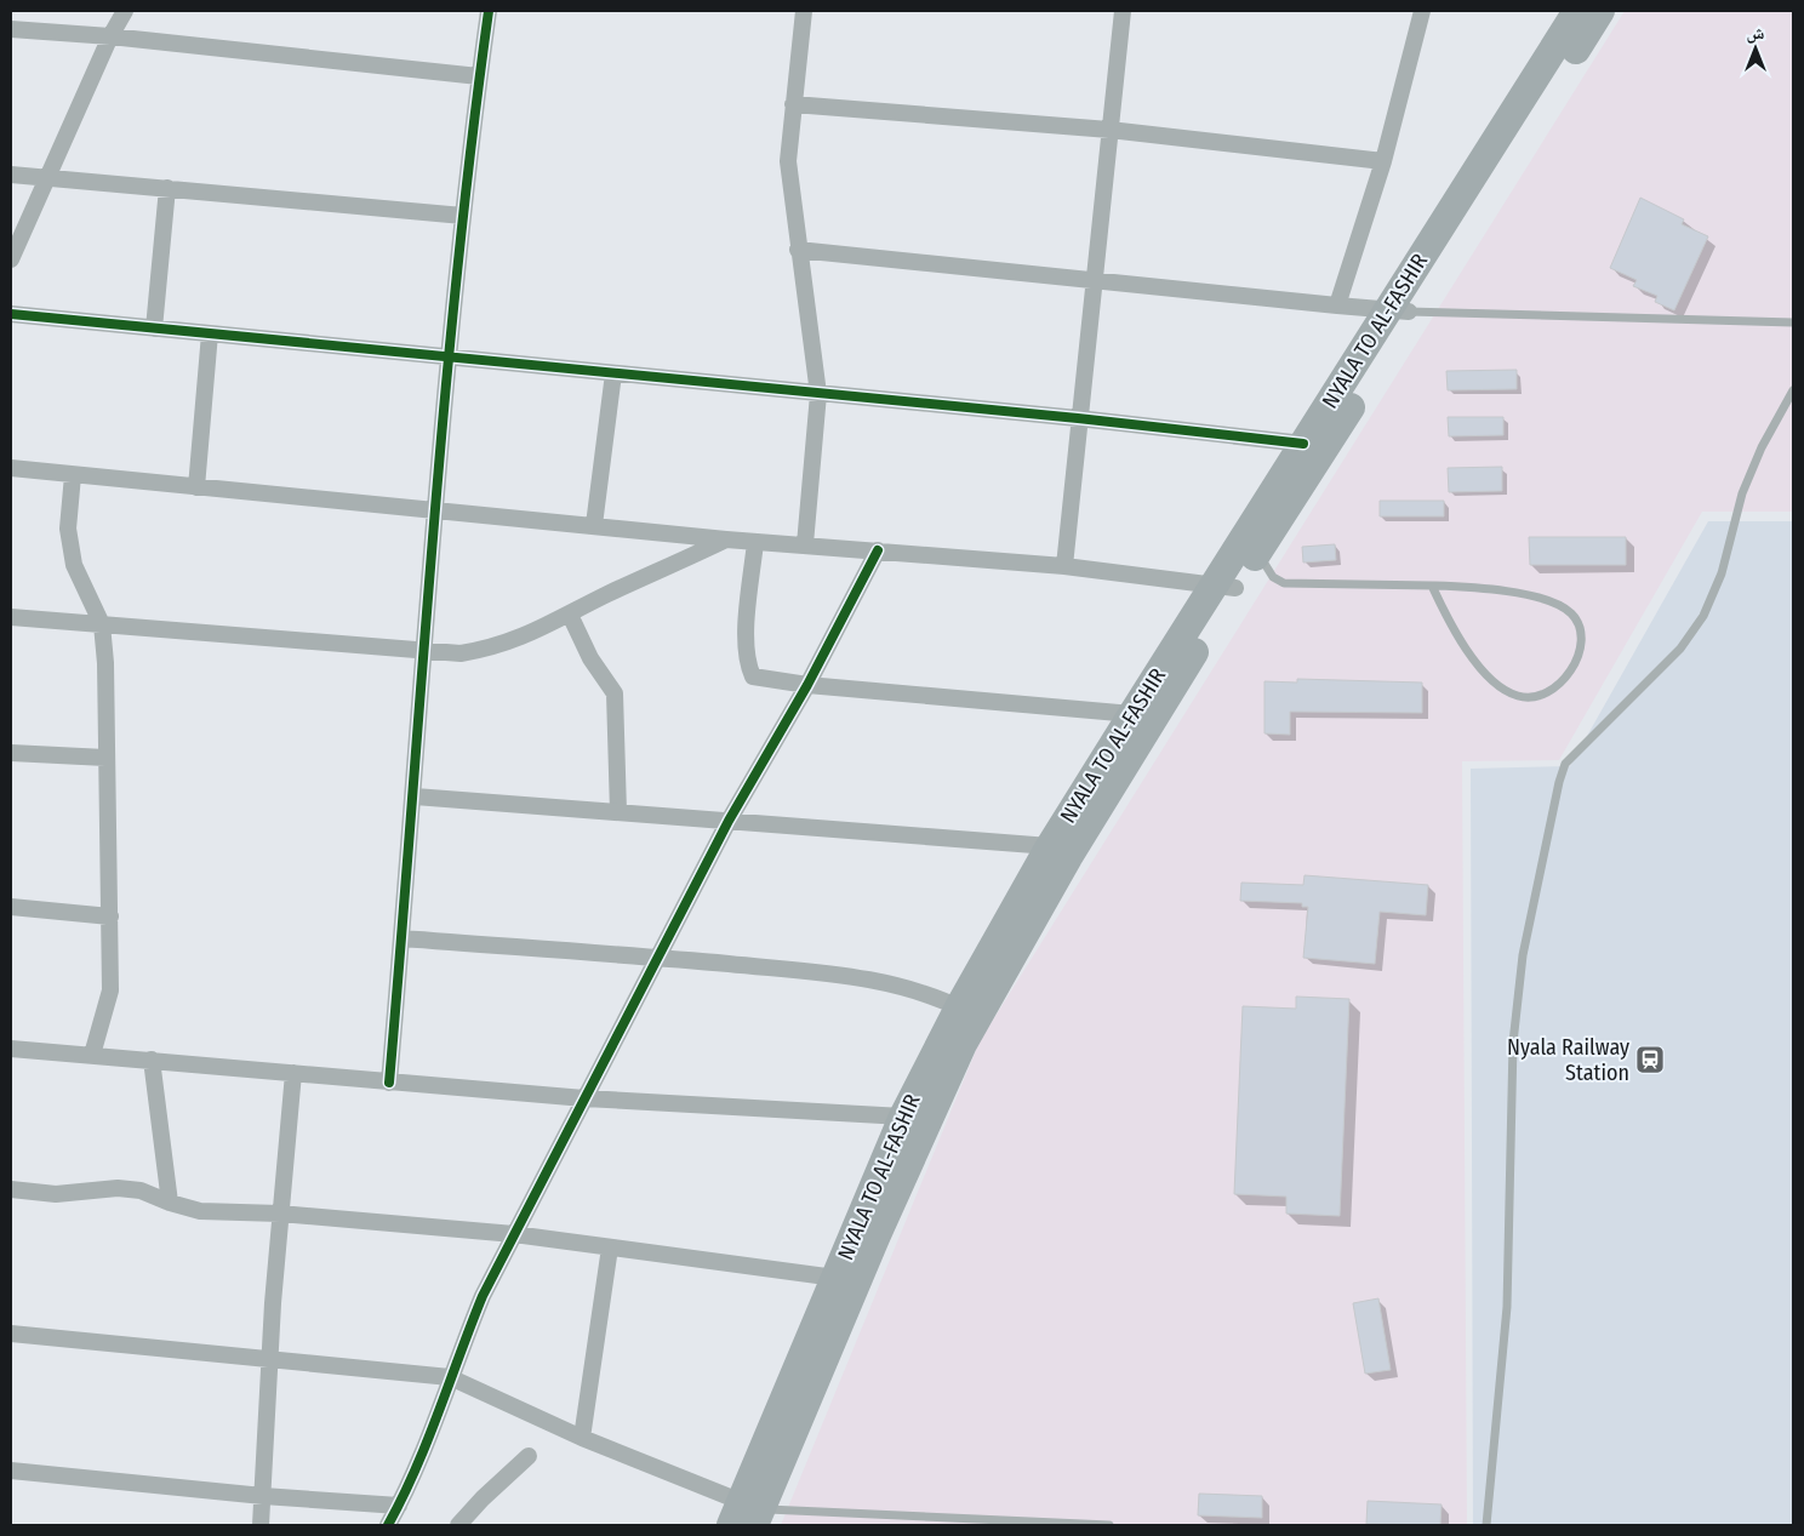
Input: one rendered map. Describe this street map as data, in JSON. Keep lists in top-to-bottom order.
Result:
{
  "streets": {
    "highway": ["NYALA TO AL-FASHIR"]
  },
  "places": {
    "station": ["Nyala Railway Station"]
  },
  "north": "top"
}
